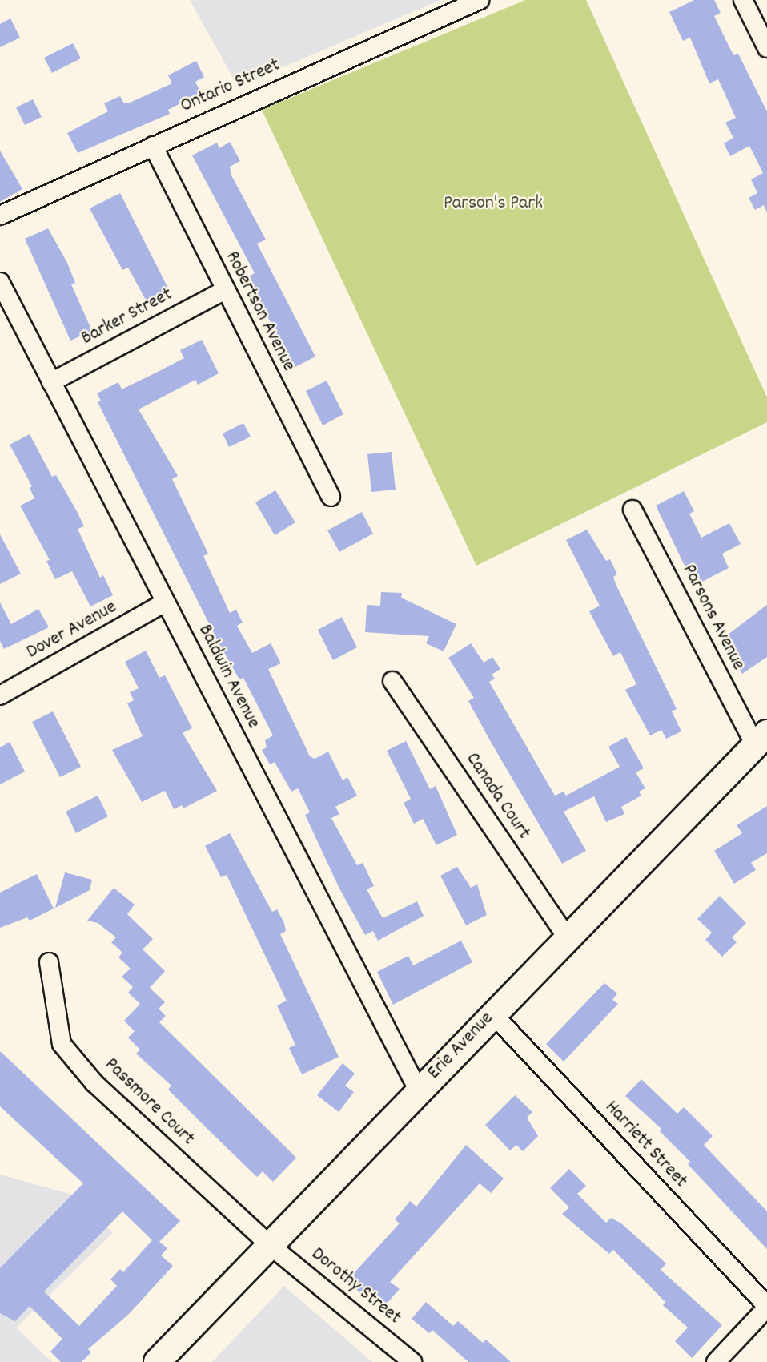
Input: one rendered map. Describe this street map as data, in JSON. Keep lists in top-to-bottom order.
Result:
{
  "streets": {
    "main road": ["Erie Avenue"],
    "street": [
      "Ontario Street",
      "Robertson Avenue",
      "Barker Street",
      "Parsons Avenue",
      "Dover Avenue",
      "Baldwin Avenue",
      "Canada Court",
      "Passmore Court",
      "Harriett Street",
      "Dorothy Street"
    ]
  },
  "crossings": [
    ["Ontario Street", "Robertson Avenue"],
    ["Robertson Avenue", "Barker Street"],
    ["Barker Street", "Baldwin Avenue"],
    ["Parsons Avenue", "Erie Avenue"],
    ["Dover Avenue", "Baldwin Avenue"],
    ["Baldwin Avenue", "Erie Avenue"],
    ["Canada Court", "Erie Avenue"],
    ["Erie Avenue", "Passmore Court"],
    ["Erie Avenue", "Harriett Street"],
    ["Erie Avenue", "Dorothy Street"],
    ["Passmore Court", "Dorothy Street"]
  ],
  "parks": ["Parson's Park"]
}
